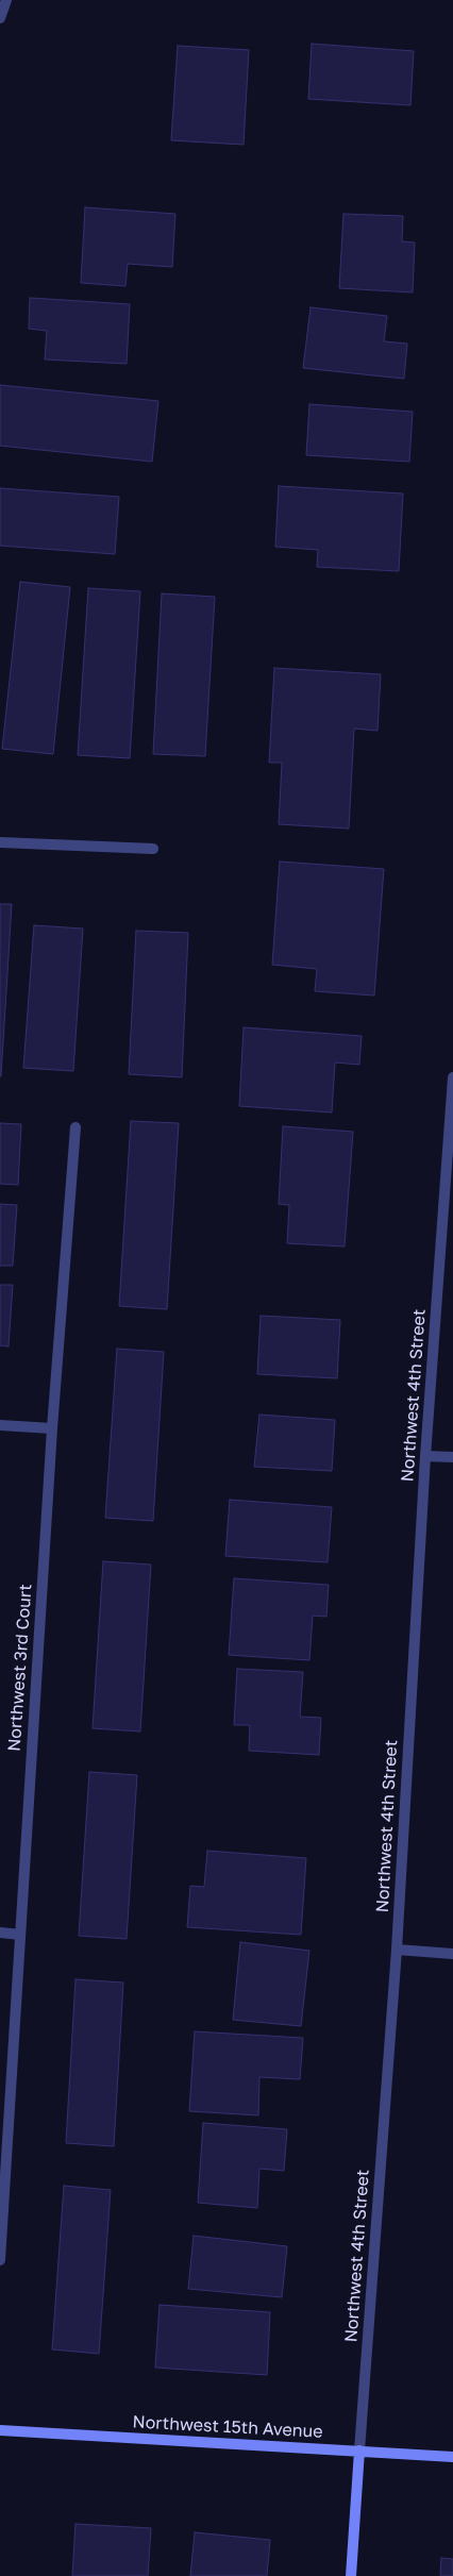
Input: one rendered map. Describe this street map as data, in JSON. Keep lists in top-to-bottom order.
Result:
{
  "streets": {
    "street": ["Northwest 4th Street", "Northwest 3rd Court", "Northwest 15th Avenue"]
  },
  "crossings": [
    ["Northwest 4th Street", "Northwest 15th Avenue"]
  ]
}
